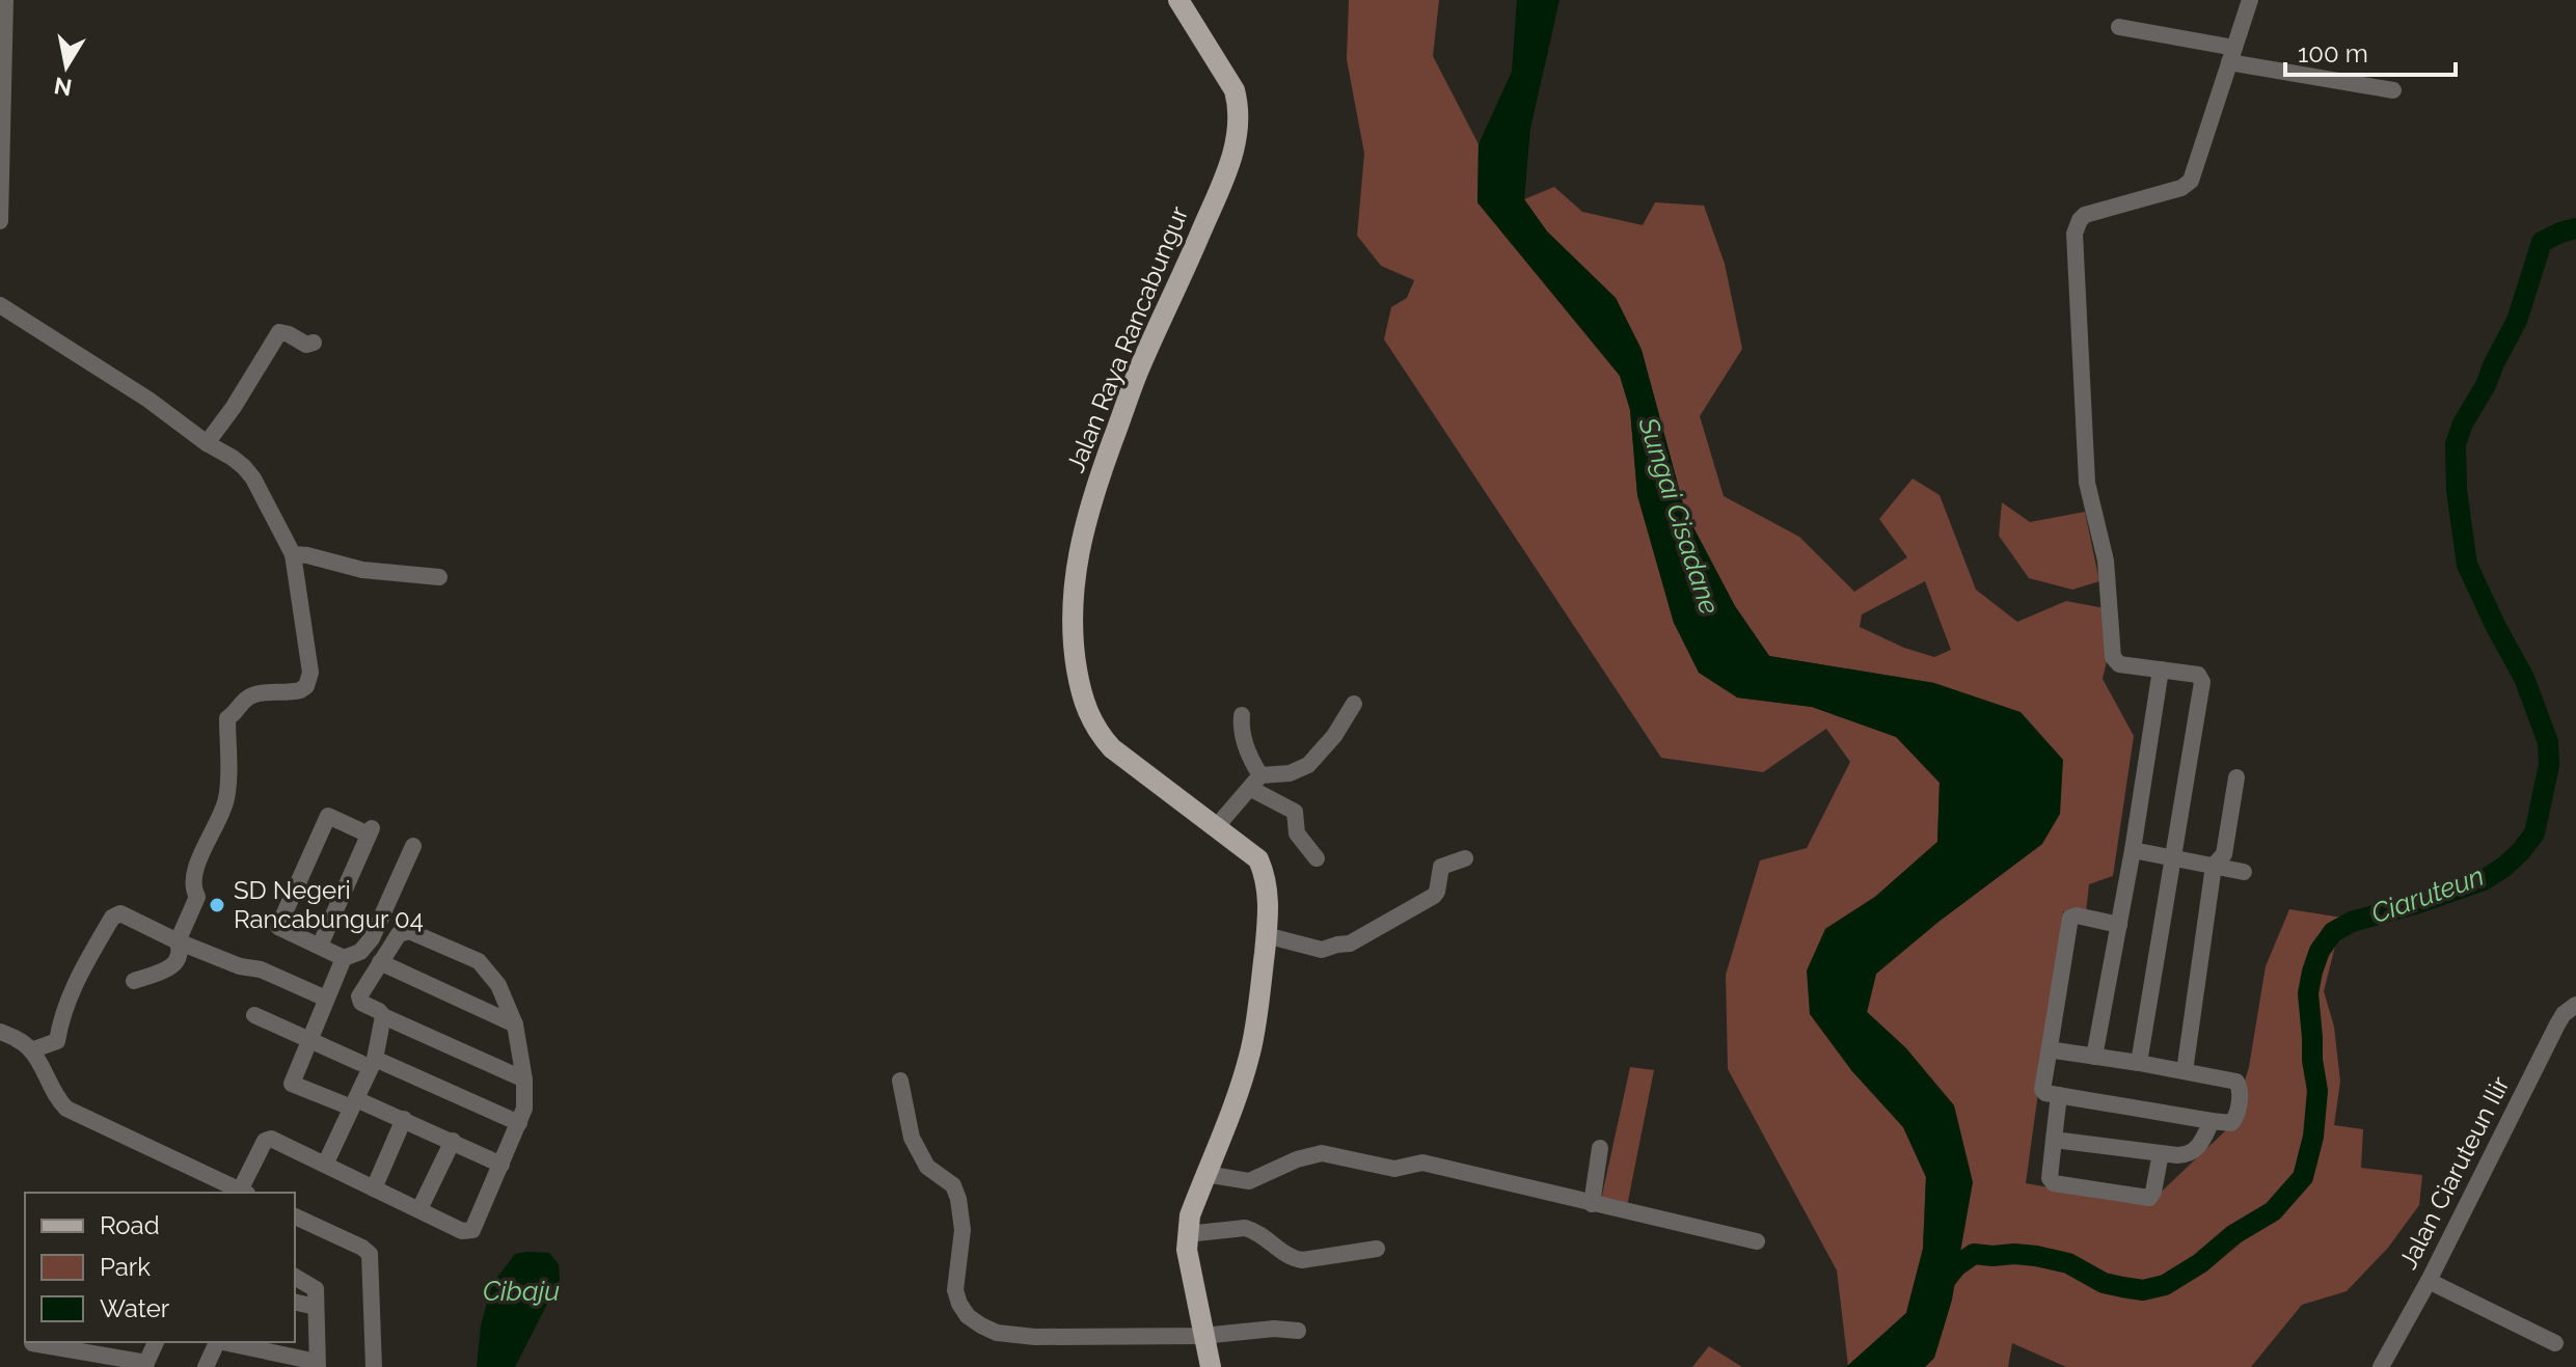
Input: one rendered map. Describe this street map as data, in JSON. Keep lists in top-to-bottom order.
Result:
{
  "streets": {
    "main road": ["Jalan Raya Rancabungur"],
    "street": ["Jalan Ciaruteun Ilir"]
  },
  "water": ["Sungai Cisadane", "Ciaruteun", "Cibaju"],
  "places": ["SD Negeri Rancabungur 04"],
  "legend": ["Road", "Park", "Water"],
  "scale_bar": "100 m",
  "north": "bottom"
}
